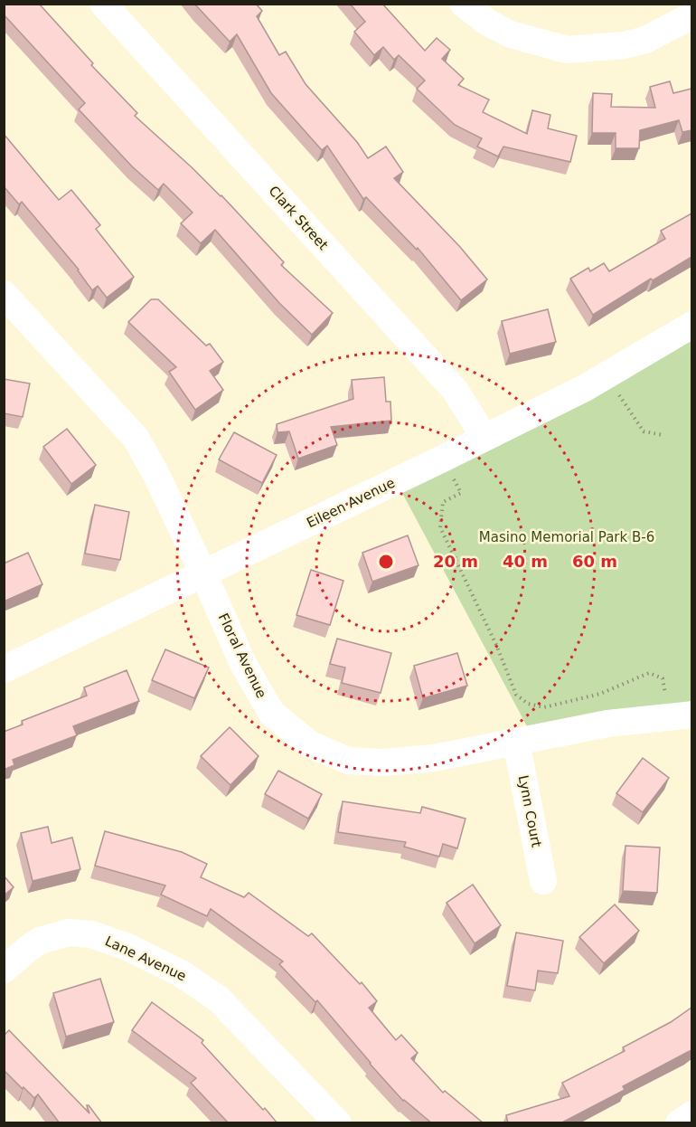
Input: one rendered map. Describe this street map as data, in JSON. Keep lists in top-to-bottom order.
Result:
{
  "streets": {
    "street": [
      "Clark Street",
      "Eileen Avenue",
      "Floral Avenue",
      "Lynn Court",
      "Lane Avenue"
    ]
  },
  "crossings": [
    ["Clark Street", "Eileen Avenue"],
    ["Eileen Avenue", "Floral Avenue"],
    ["Floral Avenue", "Lynn Court"]
  ],
  "parks": ["Masino Memorial Park B-6"],
  "rings": ["20 m", "40 m", "60 m"]
}
